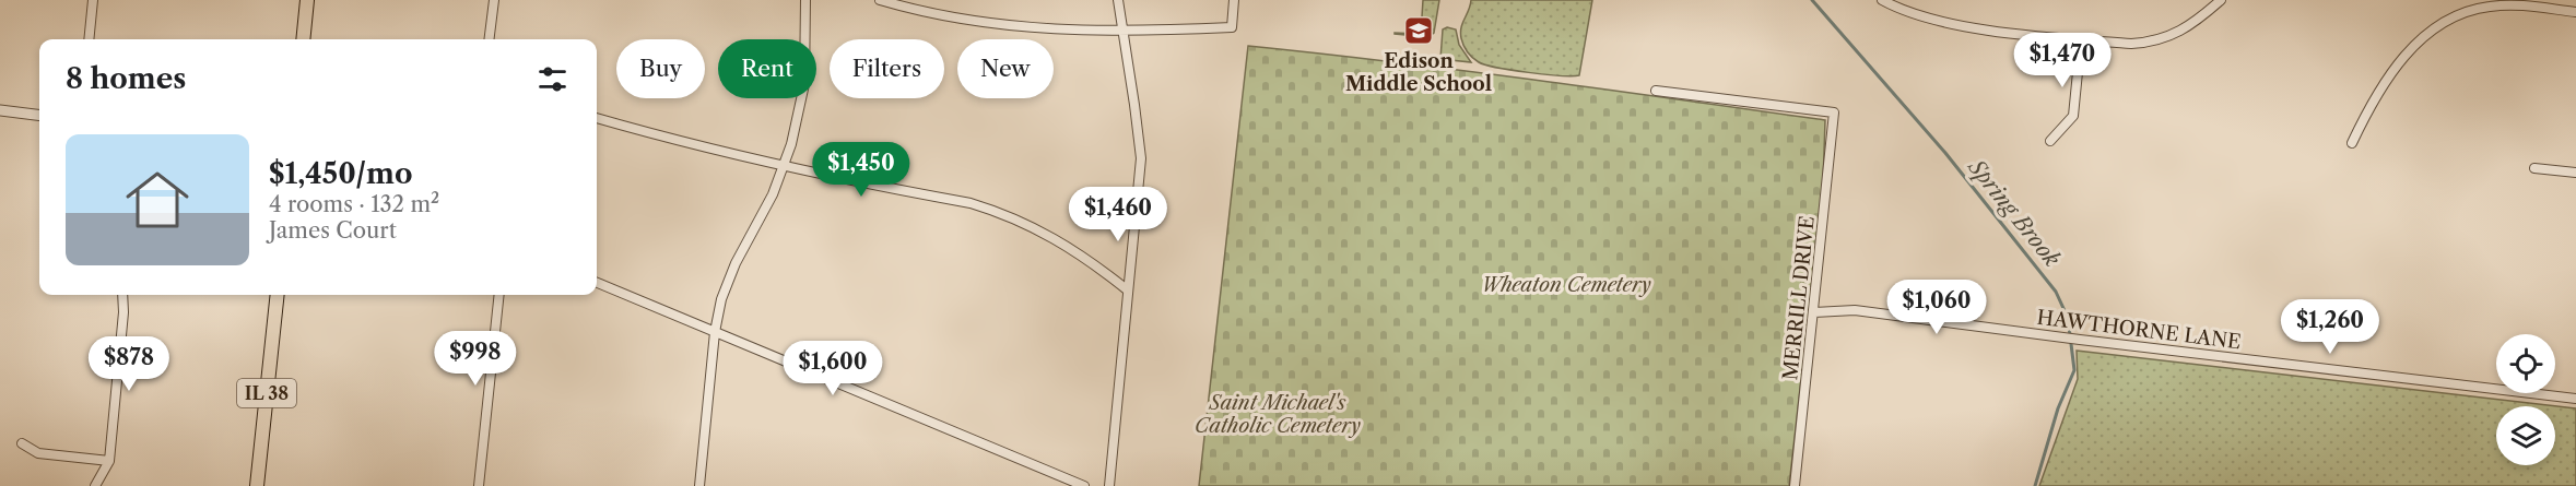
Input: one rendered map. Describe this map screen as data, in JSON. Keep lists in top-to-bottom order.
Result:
{
  "streets": {
    "main road": ["IL 38"],
    "street": ["MERRILL DRIVE", "HAWTHORNE LANE"]
  },
  "crossings": [
    ["MERRILL DRIVE", "HAWTHORNE LANE"]
  ],
  "water": ["Spring Brook"],
  "parks": ["Wheaton Cemetery", "Saint Michael's Catholic Cemetery"],
  "places": {
    "school or university": ["Edison Middle School"]
  },
  "page": {
    "price": [
      "$1,470",
      "$1,450",
      "$1,460",
      "$1,060",
      "$1,260",
      "$998",
      "$878",
      "$1,600"
    ],
    "chip": [
      "Buy",
      "Rent",
      "Filters",
      "New"
    ],
    "heading": "8 homes",
    "list": [
      {
        "name": "$1,450/mo",
        "note": "4 rooms · 132 m² · James Court"
      }
    ]
  }
}
